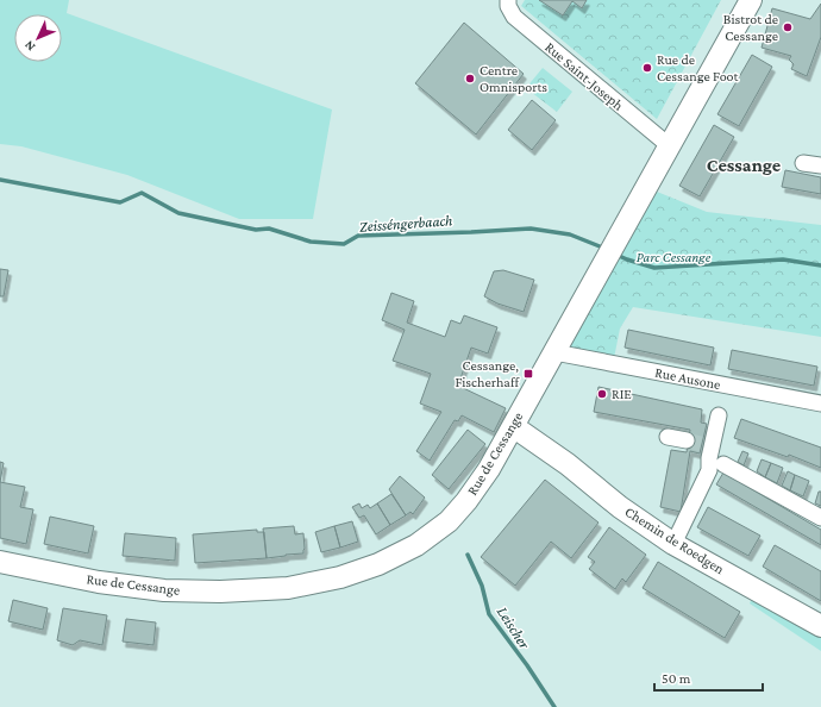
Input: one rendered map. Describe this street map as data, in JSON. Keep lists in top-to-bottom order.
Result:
{
  "streets": {
    "main road": ["Rue de Cessange", "Chemin de Roedgen"],
    "street": ["Rue Saint-Joseph", "Rue Ausone"]
  },
  "crossings": [
    ["Rue Saint-Joseph", "Rue de Cessange"],
    ["Rue Ausone", "Rue de Cessange"],
    ["Rue de Cessange", "Chemin de Roedgen"]
  ],
  "districts": ["Cessange"],
  "water": ["Zeisséngerbaach", "Leischer"],
  "parks": ["Parc Cessange"],
  "places": {
    "other": [
      "Bistrot de Cessange",
      "Rue de Cessange Foot",
      "Centre Omnisports",
      "RIE"
    ],
    "transit": ["Cessange, Fischerhaff"]
  },
  "scale_bar": "50 m",
  "north": "bottom left"
}
